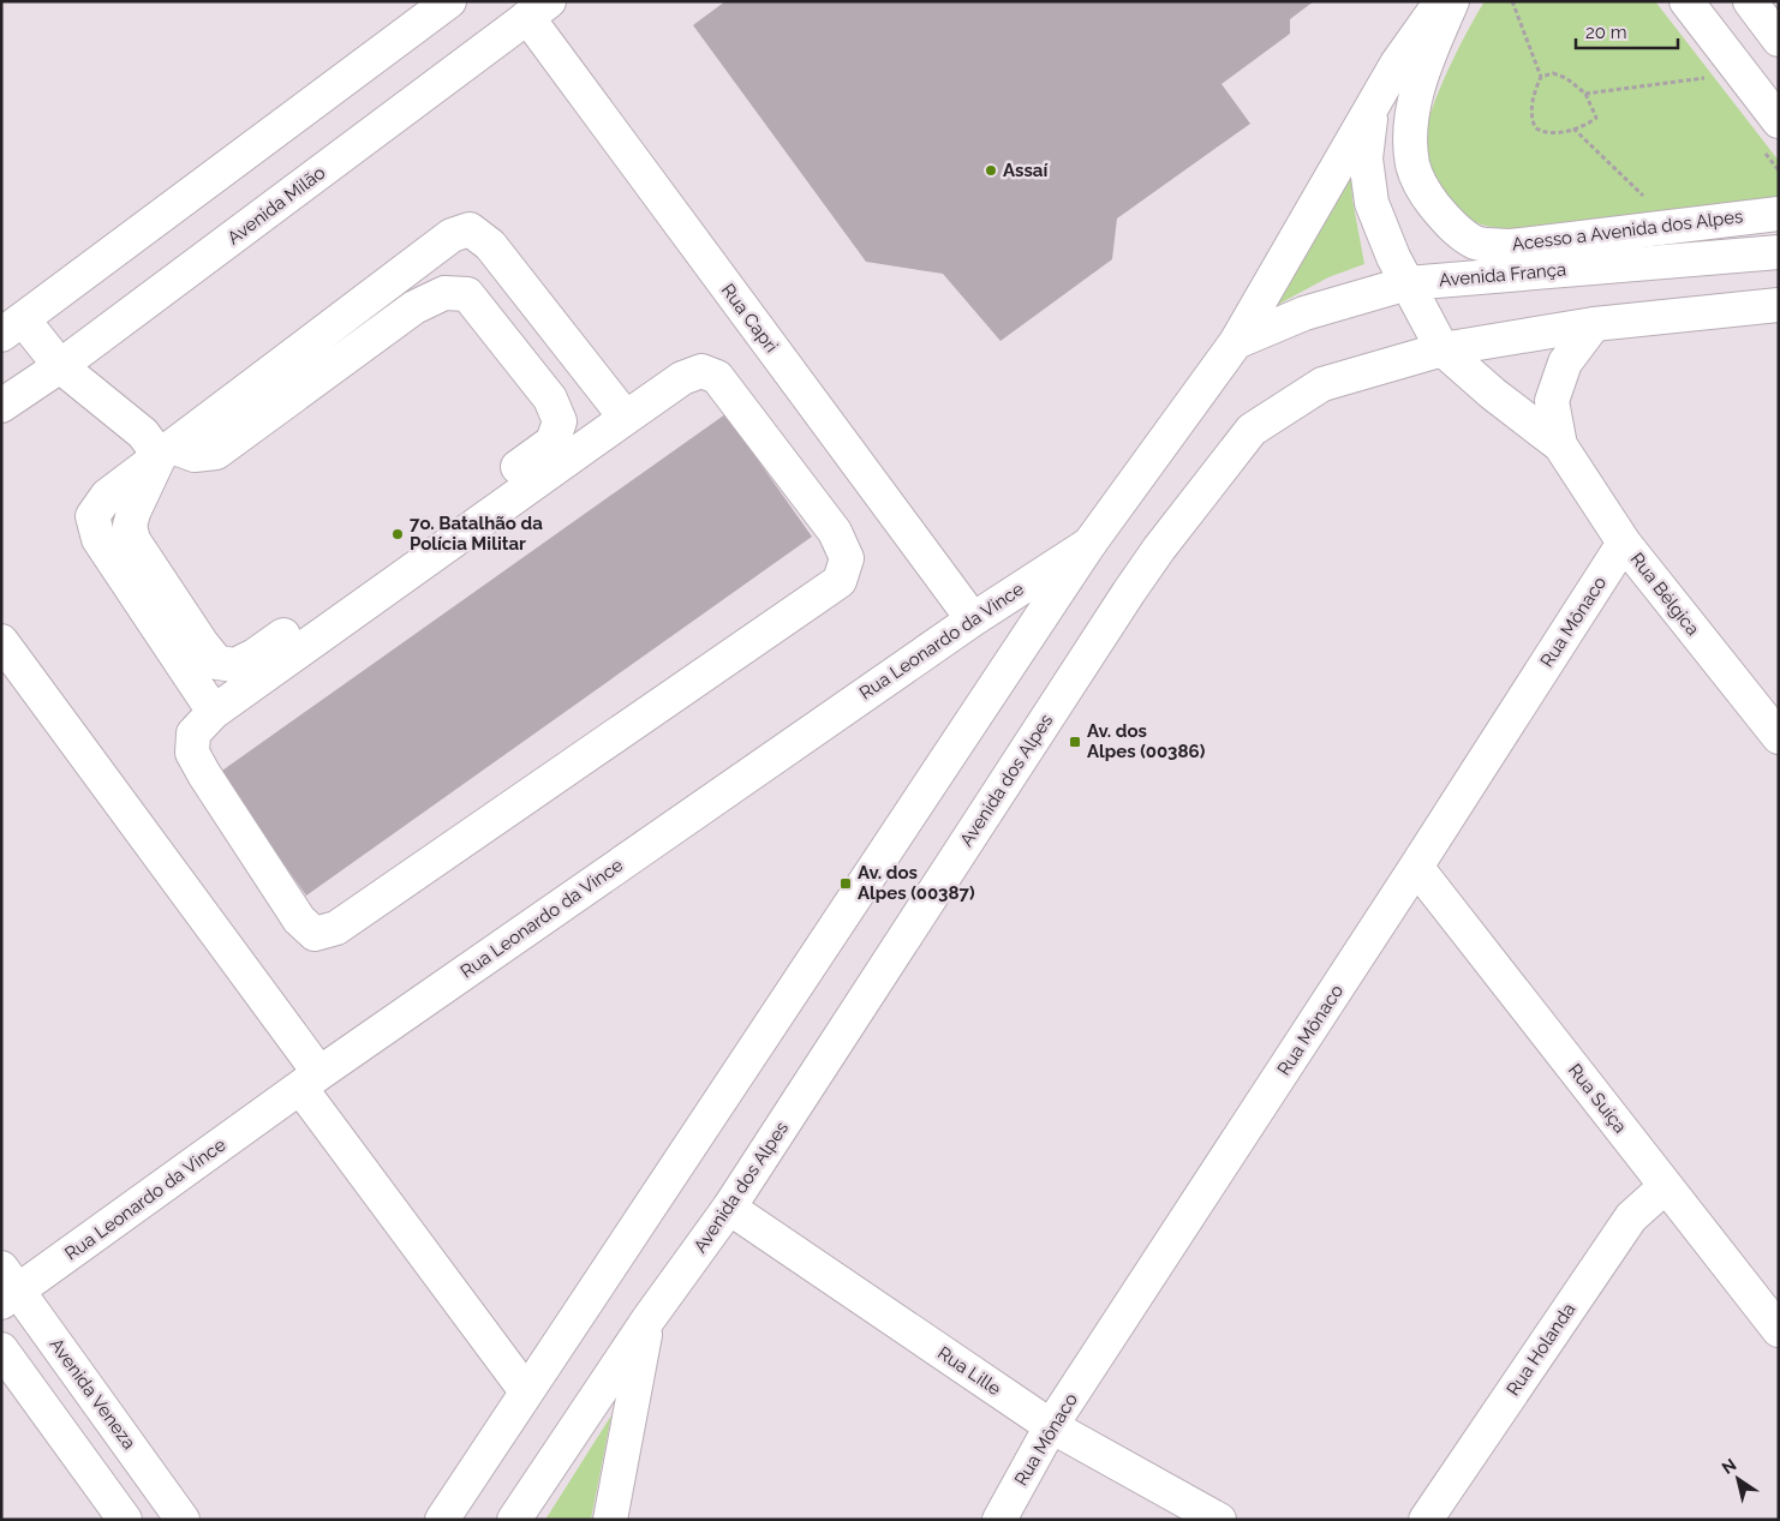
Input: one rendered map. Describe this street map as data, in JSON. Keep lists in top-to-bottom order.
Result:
{
  "streets": {
    "main road": [
      "Avenida Milão",
      "Acesso a Avenida dos Alpes",
      "Avenida França",
      "Rua Capri",
      "Rua Bélgica",
      "Rua Mônaco",
      "Rua Leonardo da Vince",
      "Avenida dos Alpes",
      "Rua Suiça",
      "Rua Holanda",
      "Rua Lille",
      "Avenida Veneza"
    ]
  },
  "crossings": [
    ["Avenida Milão", "Rua Capri"],
    ["Rua Capri", "Rua Leonardo da Vince"],
    ["Rua Bélgica", "Rua Mônaco"],
    ["Rua Bélgica", "Avenida dos Alpes"],
    ["Rua Mônaco", "Rua Suiça"],
    ["Rua Mônaco", "Rua Lille"],
    ["Rua Leonardo da Vince", "Avenida Veneza"],
    ["Avenida dos Alpes", "Rua Lille"],
    ["Rua Suiça", "Rua Holanda"]
  ],
  "places": {
    "other": ["Assaí", "7o. Batalhão da Polícia Militar"],
    "transit": ["Av. dos Alpes (00386)", "Av. dos Alpes (00387)"]
  },
  "scale_bar": "20 m",
  "north": "top left"
}
